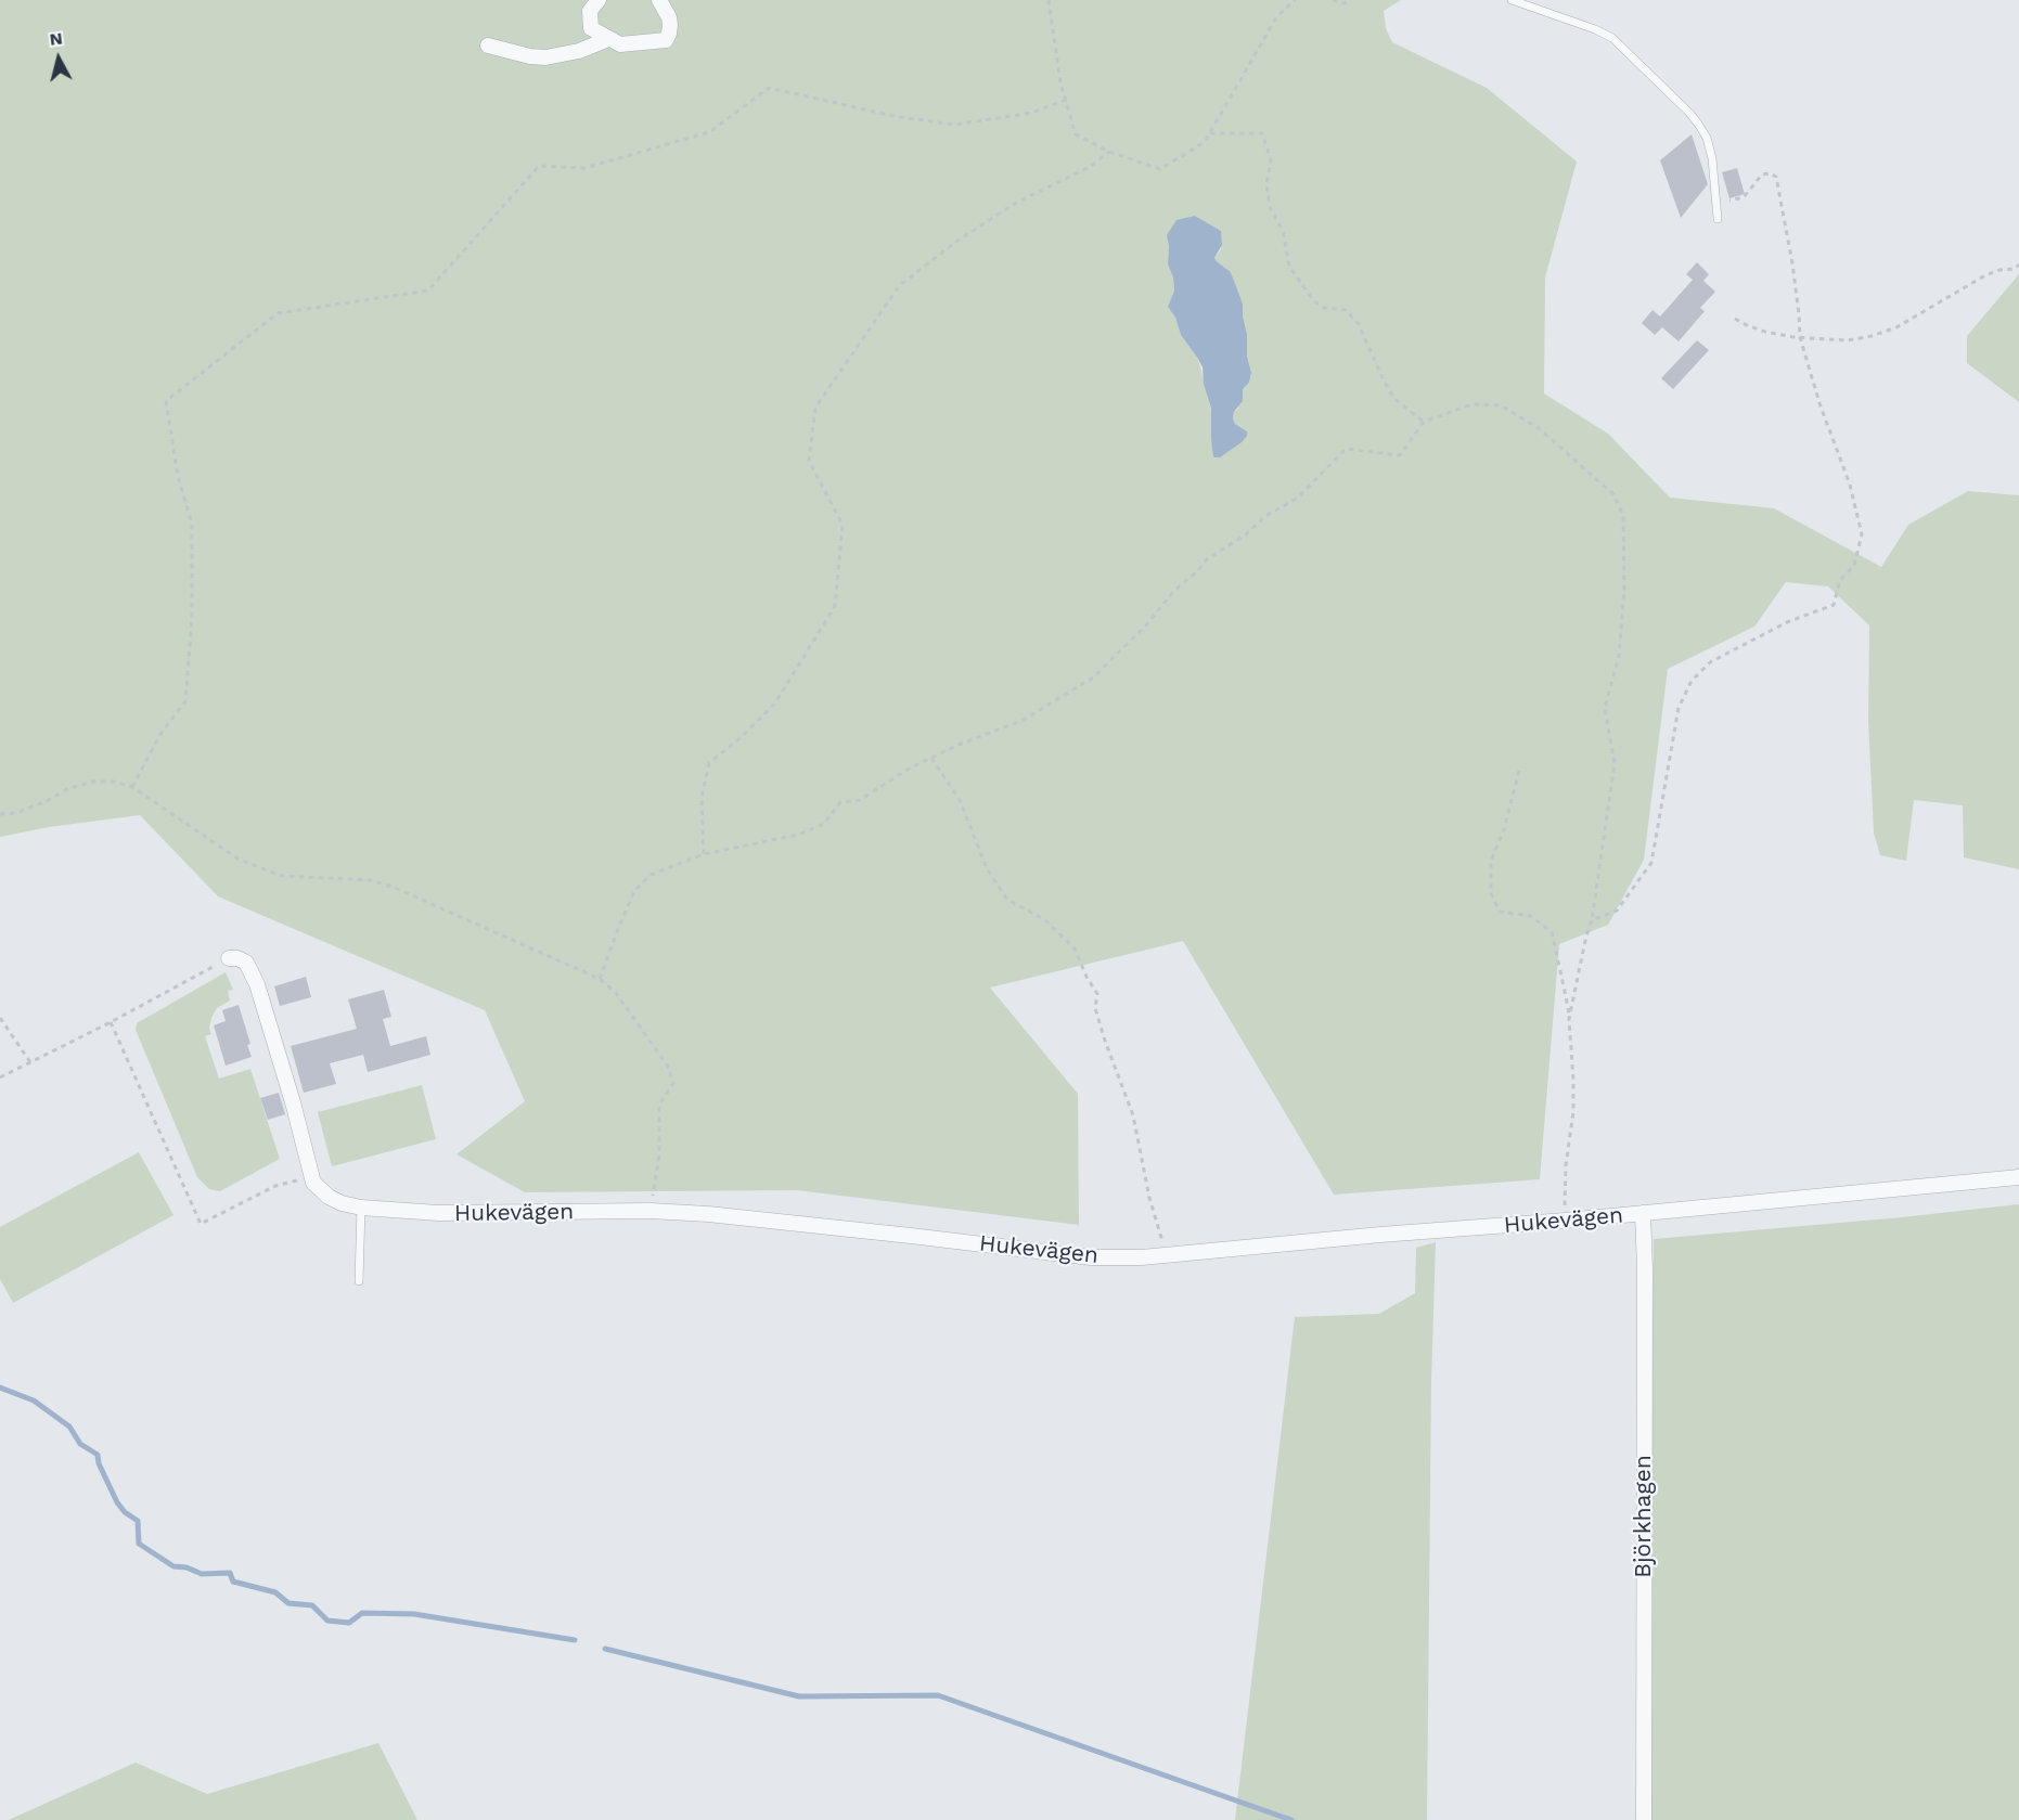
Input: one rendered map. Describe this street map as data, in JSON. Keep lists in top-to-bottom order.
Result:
{
  "streets": {
    "street": ["Hukevägen", "Björkhagen"]
  },
  "crossings": [
    ["Hukevägen", "Björkhagen"]
  ],
  "north": "top"
}
